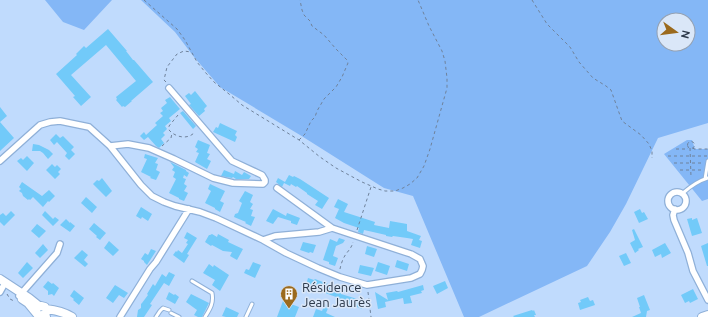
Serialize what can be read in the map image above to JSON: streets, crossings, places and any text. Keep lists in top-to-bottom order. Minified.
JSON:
{"places":{"building":["Résidence Jean Jaurès"]},"north":"right"}
